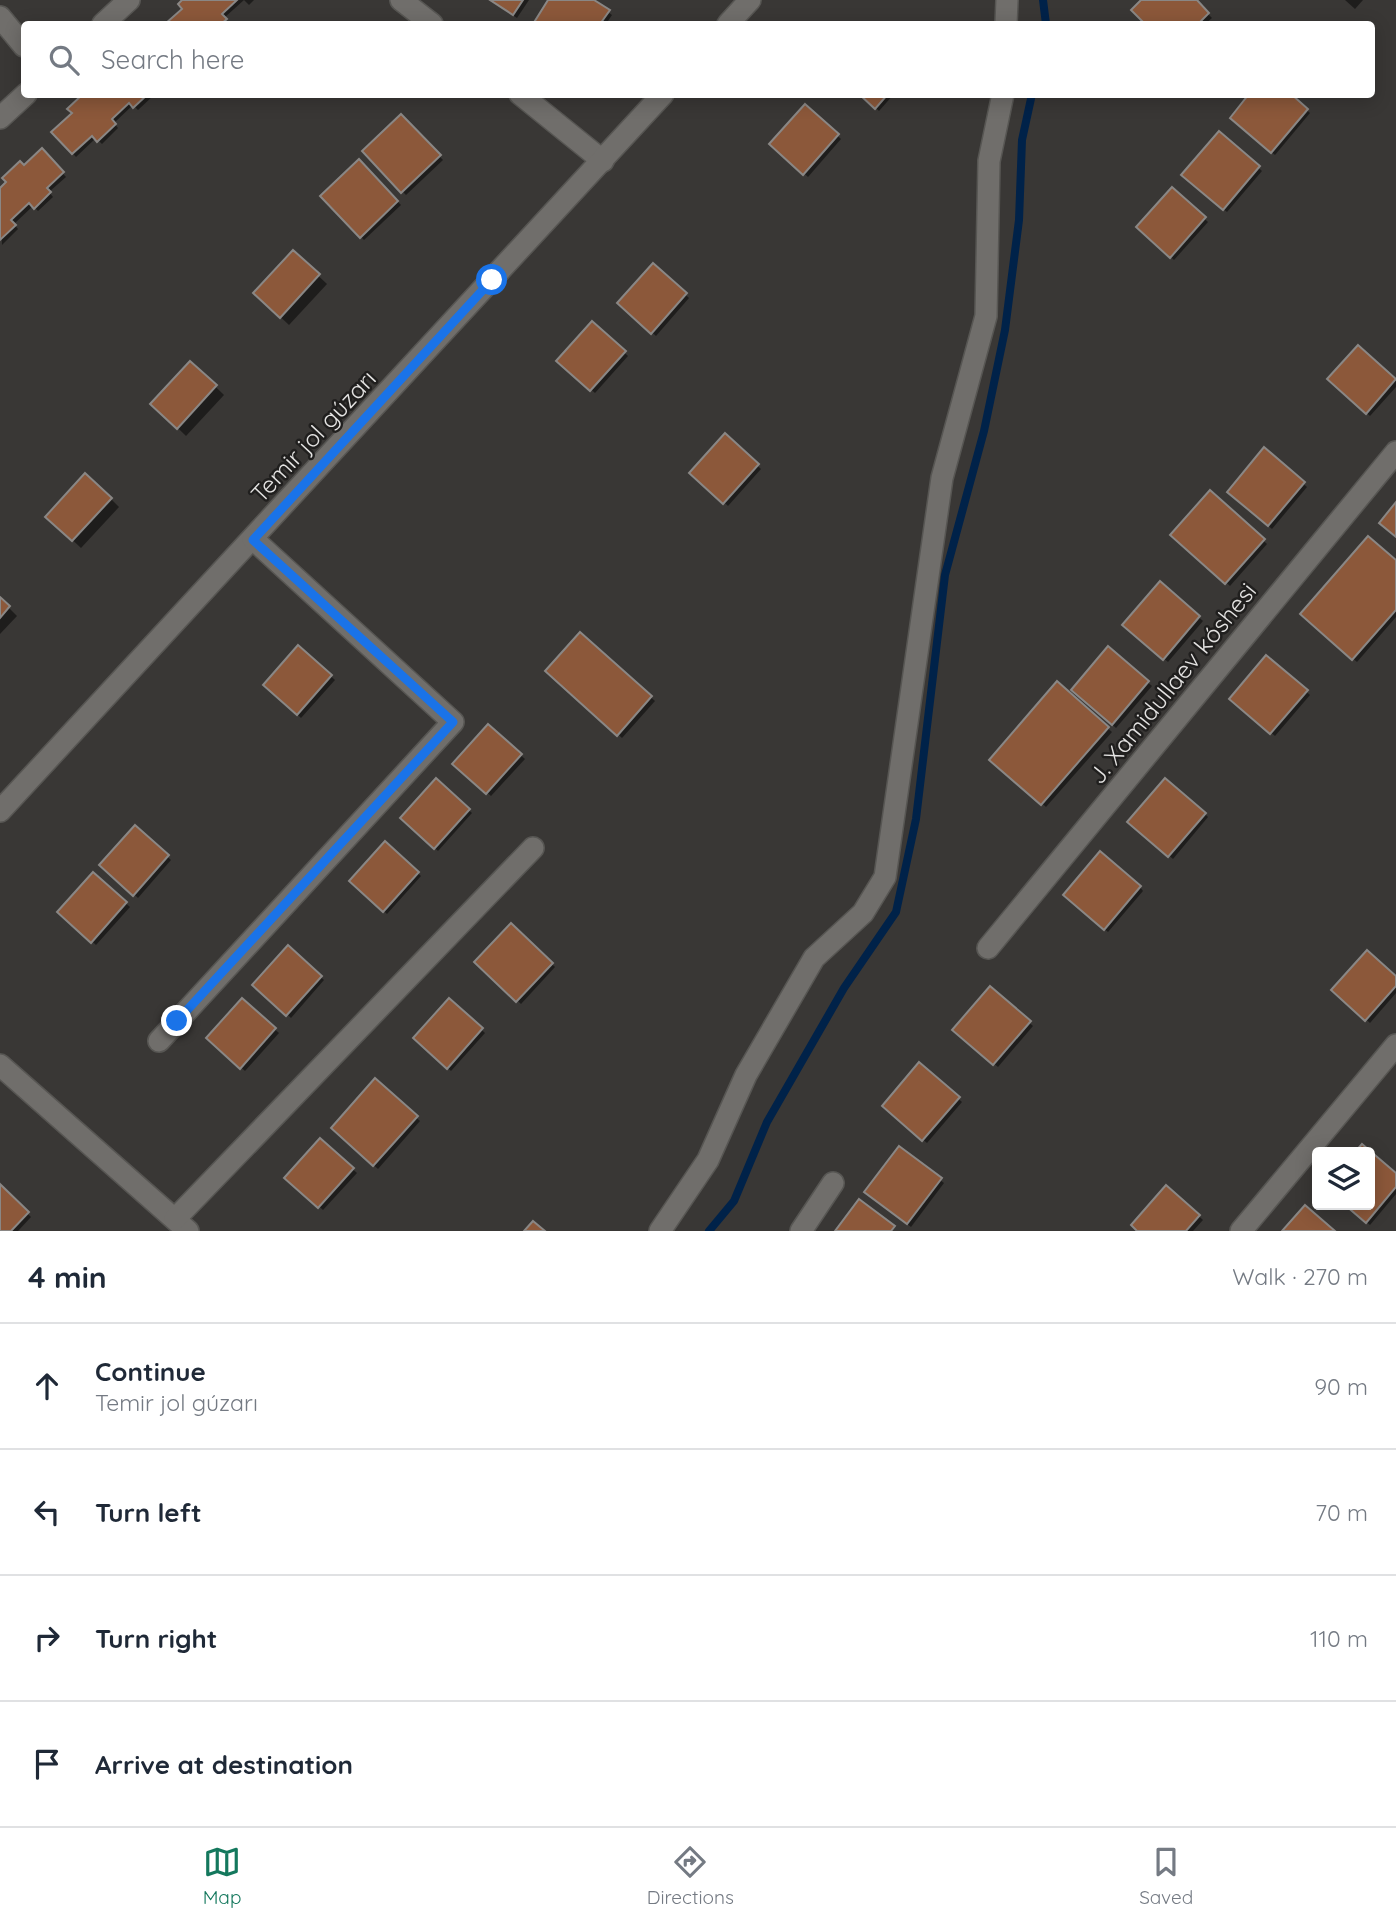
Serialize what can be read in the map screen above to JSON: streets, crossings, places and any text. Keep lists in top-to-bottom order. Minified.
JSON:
{"streets":{"street":["Temir jol gúzarı","J. Xamidullaev kóshesi"]},"page":{"search":"Search here","heading":["4 min","Walk · 270 m"],"list":[["Continue","Temir jol gúzarı","90 m"],["Turn left","70 m"],["Turn right","110 m"],"Arrive at destination"],"nav":["Map","Directions","Saved"]}}
